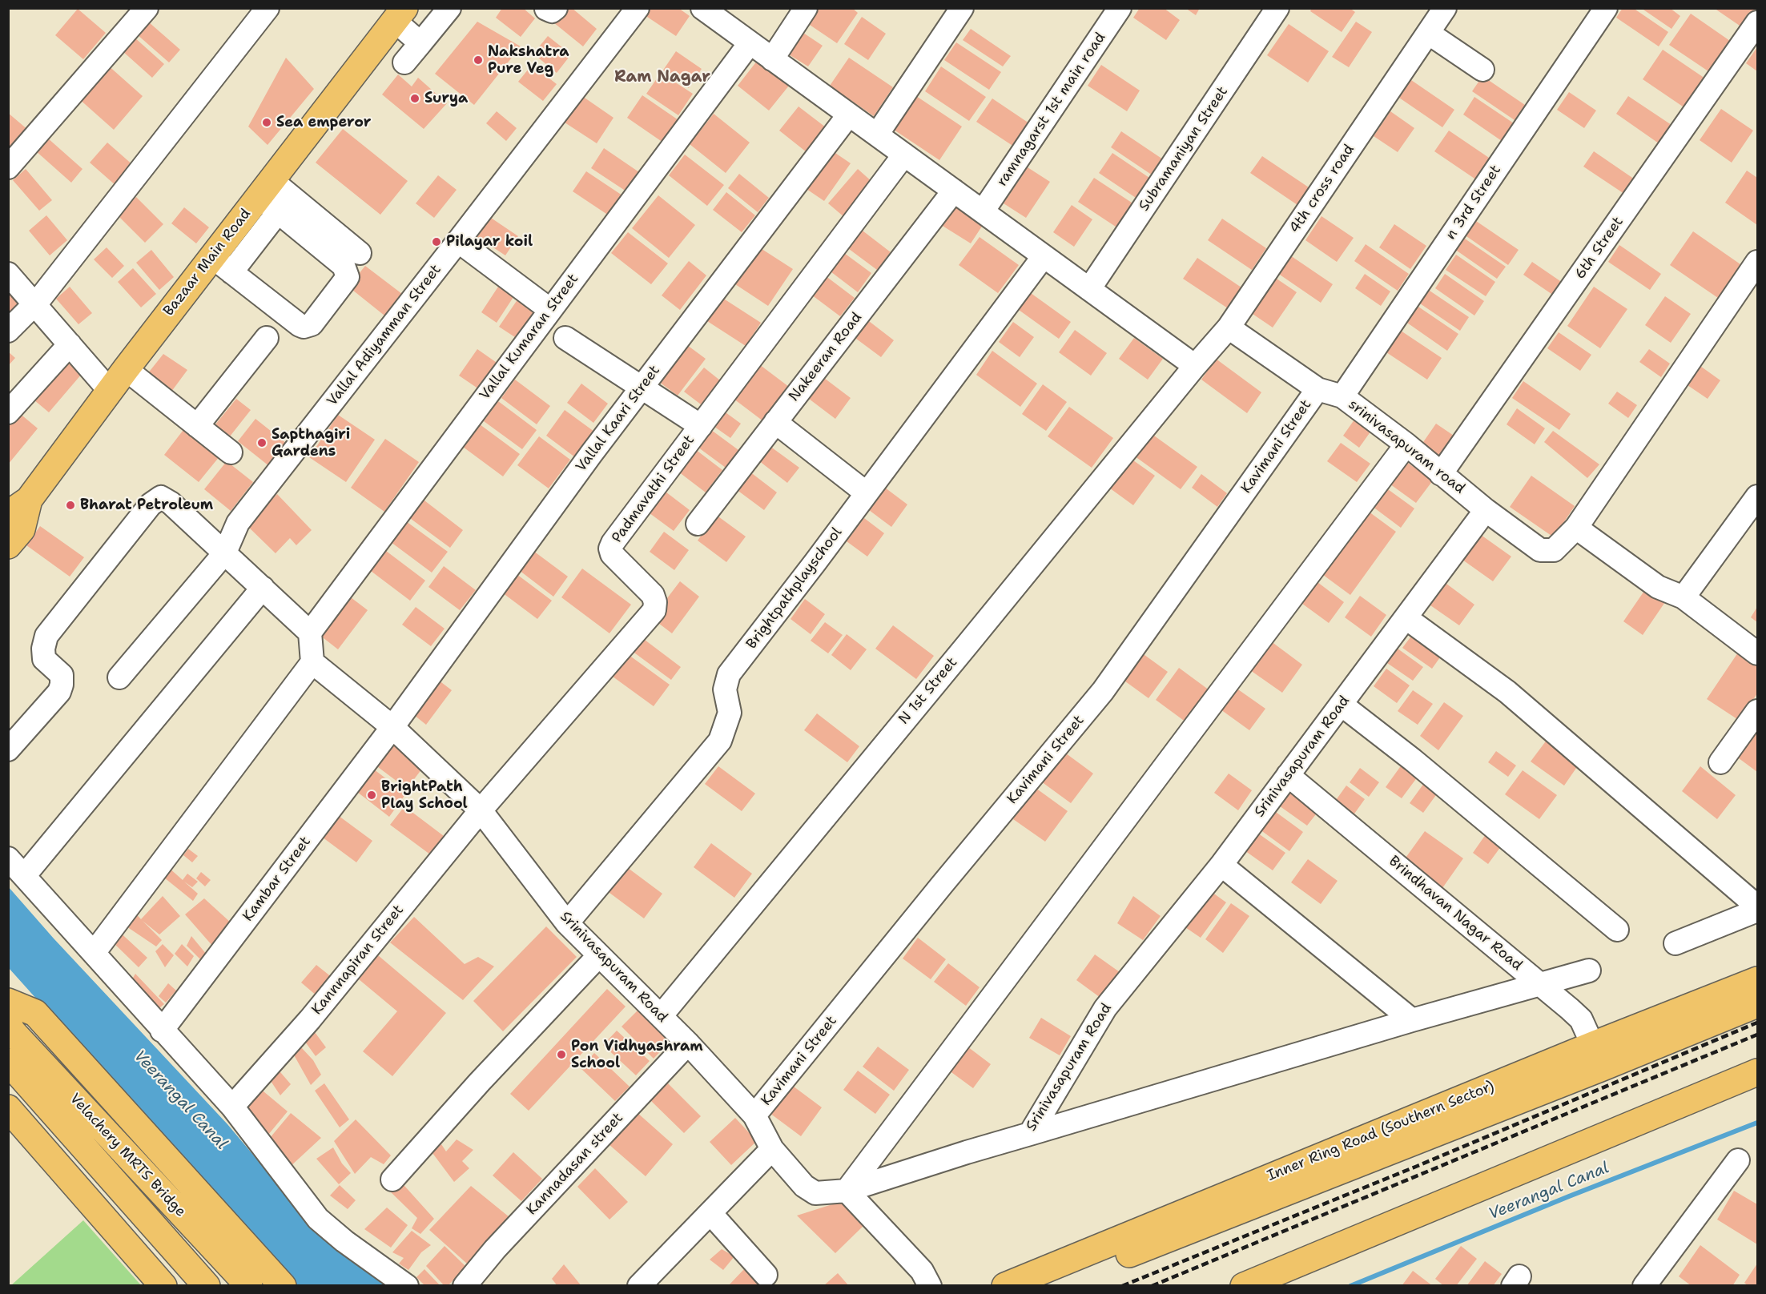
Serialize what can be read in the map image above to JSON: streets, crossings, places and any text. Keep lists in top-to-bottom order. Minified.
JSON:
{"streets":{"main road":["Bazaar Main Road","Inner Ring Road (Southern Sector)","Velachery MRTS Bridge"],"street":["ramnagarst 1st main road","Subramaniyan Street","4th cross road","n 3rd Street","6th Street","Vallal Adiyamman Street","Vallal Kumaran Street","Nakeeran Road","Vallal Kaari Street","Kavimani Street","srinivasapuram road","Padmavathi Street","Brightpathplayschool","N 1st Street","Srinivasapuram Road","Kambar Street","Brindhavan Nagar Road","Kannnapiran Street","Kannadasan street"]},"crossings":[["4th cross road","srinivasapuram road"],["4th cross road","N 1st Street"],["n 3rd Street","srinivasapuram road"],["6th Street","srinivasapuram road"],["Vallal Kaari Street","Srinivasapuram Road"],["Vallal Kaari Street","Kambar Street"],["Kavimani Street","srinivasapuram road"],["Kavimani Street","Srinivasapuram Road"],["srinivasapuram road","Srinivasapuram Road"],["Padmavathi Street","Srinivasapuram Road"],["Padmavathi Street","Kannnapiran Street"],["Brightpathplayschool","Srinivasapuram Road"],["N 1st Street","Srinivasapuram Road"],["Srinivasapuram Road","Kambar Street"],["Srinivasapuram Road","Brindhavan Nagar Road"],["Srinivasapuram Road","Kannnapiran Street"],["Srinivasapuram Road","Kannadasan street"],["Brindhavan Nagar Road","Inner Ring Road (Southern Sector)"]],"districts":["Ram Nagar"],"water":["Veerangal Canal"],"places":["Nakshatra Pure Veg","Surya","Sea emperor","Pilayar koil","Sapthagiri Gardens","Bharat Petroleum","BrightPath Play School","Pon Vidhyashram School"]}
